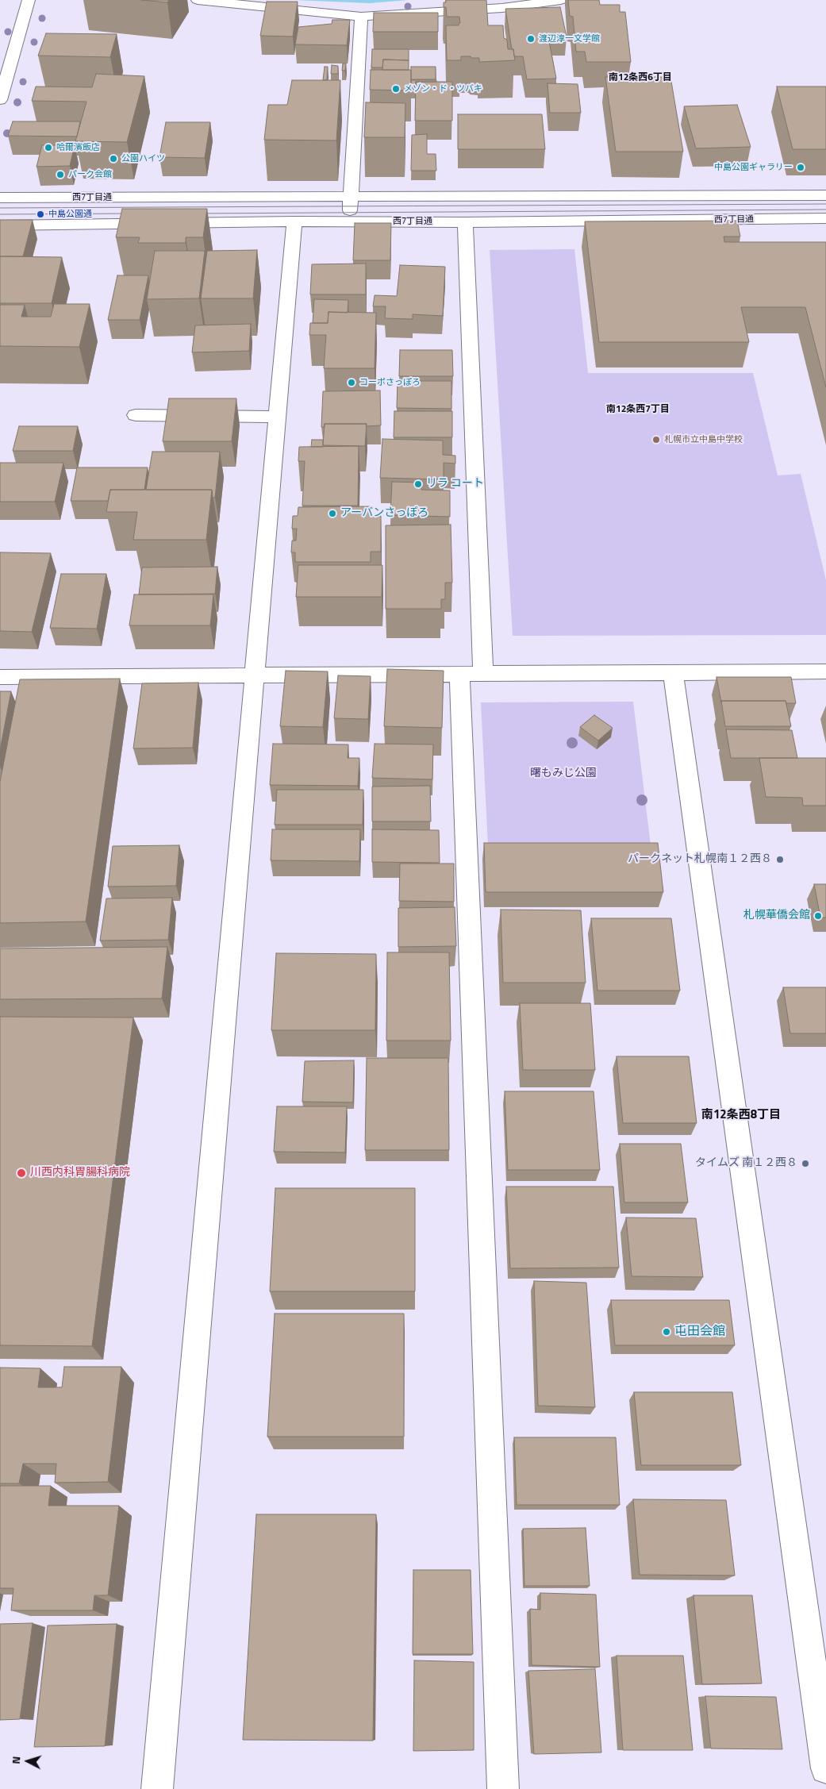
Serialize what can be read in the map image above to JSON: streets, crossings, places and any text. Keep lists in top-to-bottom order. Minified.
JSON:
{"streets":{"street":["西7丁目通"]},"districts":["南12条西6丁目","南12条西7丁目","南12条西8丁目"],"parks":["曙もみじ公園"],"places":["渡辺淳一文学館","メゾン・ド・ツバキ","哈爾濱飯店","公園ハイツ","中島公園ギャラリー","パーク会館","中島公園通","コーポさっぽろ","札幌市立中島中学校","リラ コート","アーバンさっぽろ","パークネット札幌南１２西８","札幌華僑会館","タイムズ 南１２西８","川西内科胃腸科病院","屯田会館"],"north":"left"}
